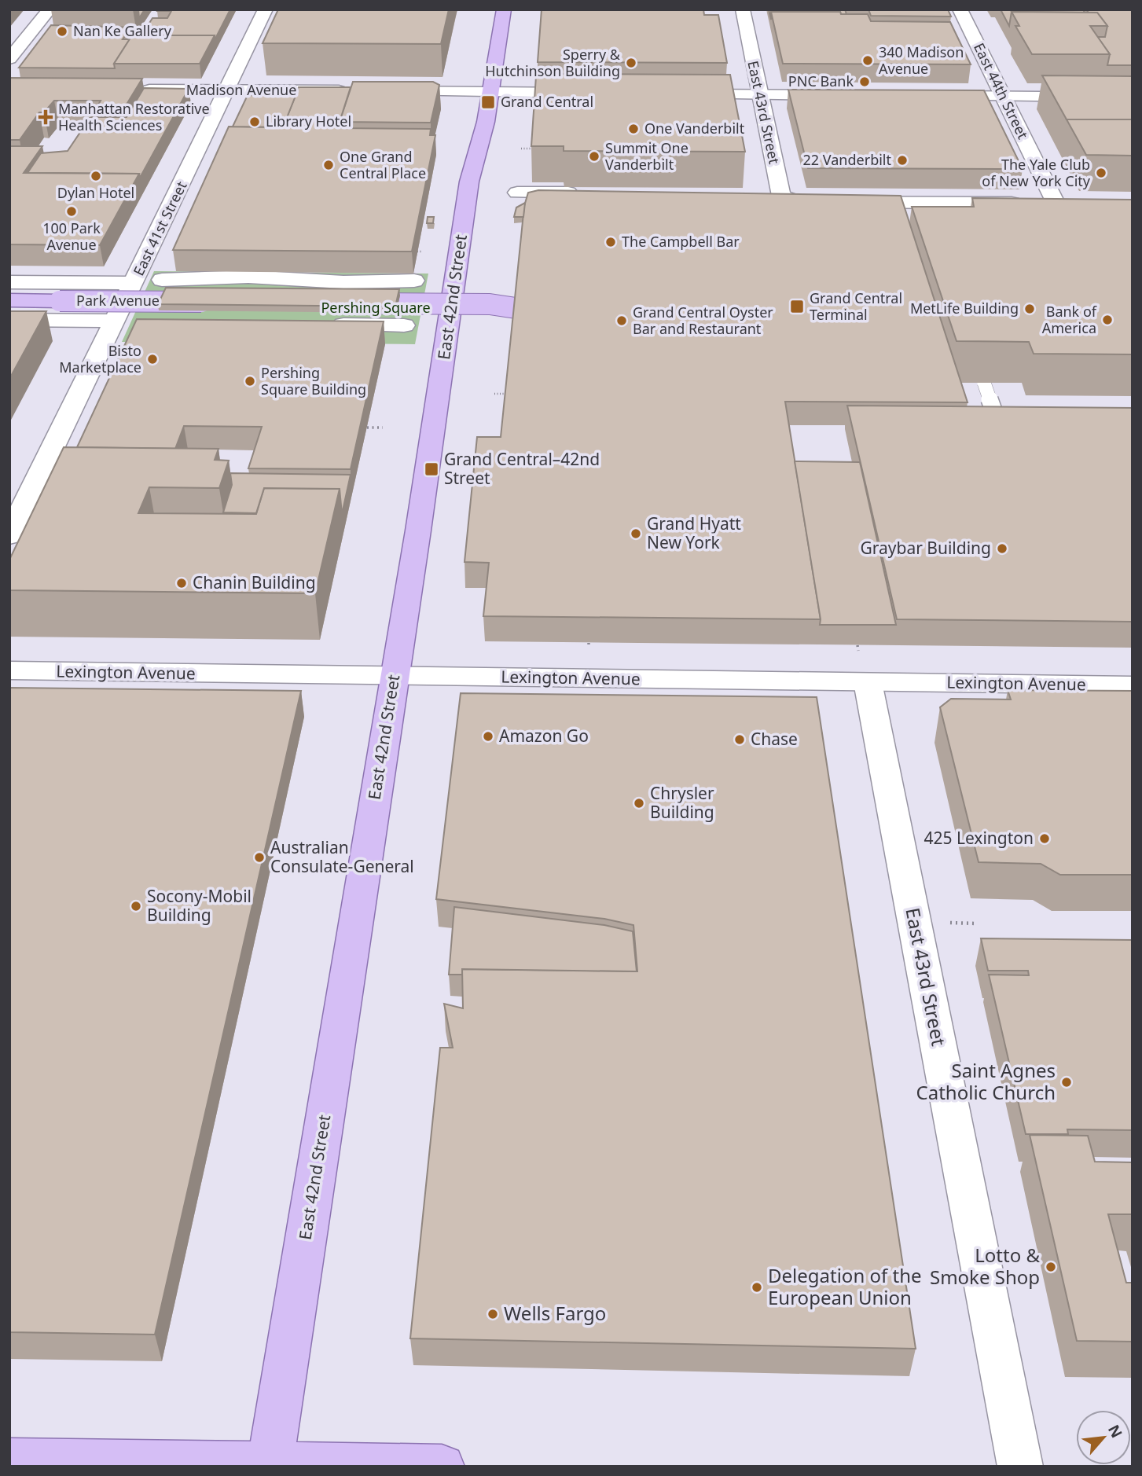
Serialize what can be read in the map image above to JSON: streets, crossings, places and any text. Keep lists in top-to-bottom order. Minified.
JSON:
{"streets":{"main road":["East 42nd Street","Park Avenue"],"street":["Madison Avenue","East 44th Street","East 43rd Street","East 41st Street","Lexington Avenue"]},"crossings":[["Madison Avenue","East 41st Street"],["East 44th Street","East 43rd Street"],["East 43rd Street","Lexington Avenue"],["East 41st Street","Park Avenue"],["East 42nd Street","Lexington Avenue"]],"parks":["Pershing Square"],"places":{"other":["Nan Ke Gallery","340 Madison Avenue","Sperry & Hutchinson Building","PNC Bank","Library Hotel","One Vanderbilt","Summit One Vanderbilt","22 Vanderbilt","One Grand Central Place","The Yale Club of New York City","Dylan Hotel","100 Park Avenue","The Campbell Bar","MetLife Building","Bank of America","Grand Central Oyster Bar and Restaurant","Bisto Marketplace","Pershing Square Building","Grand Hyatt New York","Graybar Building","Chanin Building","Amazon Go","Chase","Chrysler Building","425 Lexington","Australian Consulate-General","Socony-Mobil Building","Saint Agnes Catholic Church","Lotto & Smoke Shop","Delegation of the European Union","Wells Fargo"],"transit":["Grand Central","Grand Central Terminal","Grand Central–42nd Street"],"health":["Manhattan Restorative Health Sciences"]},"north":"top right"}
